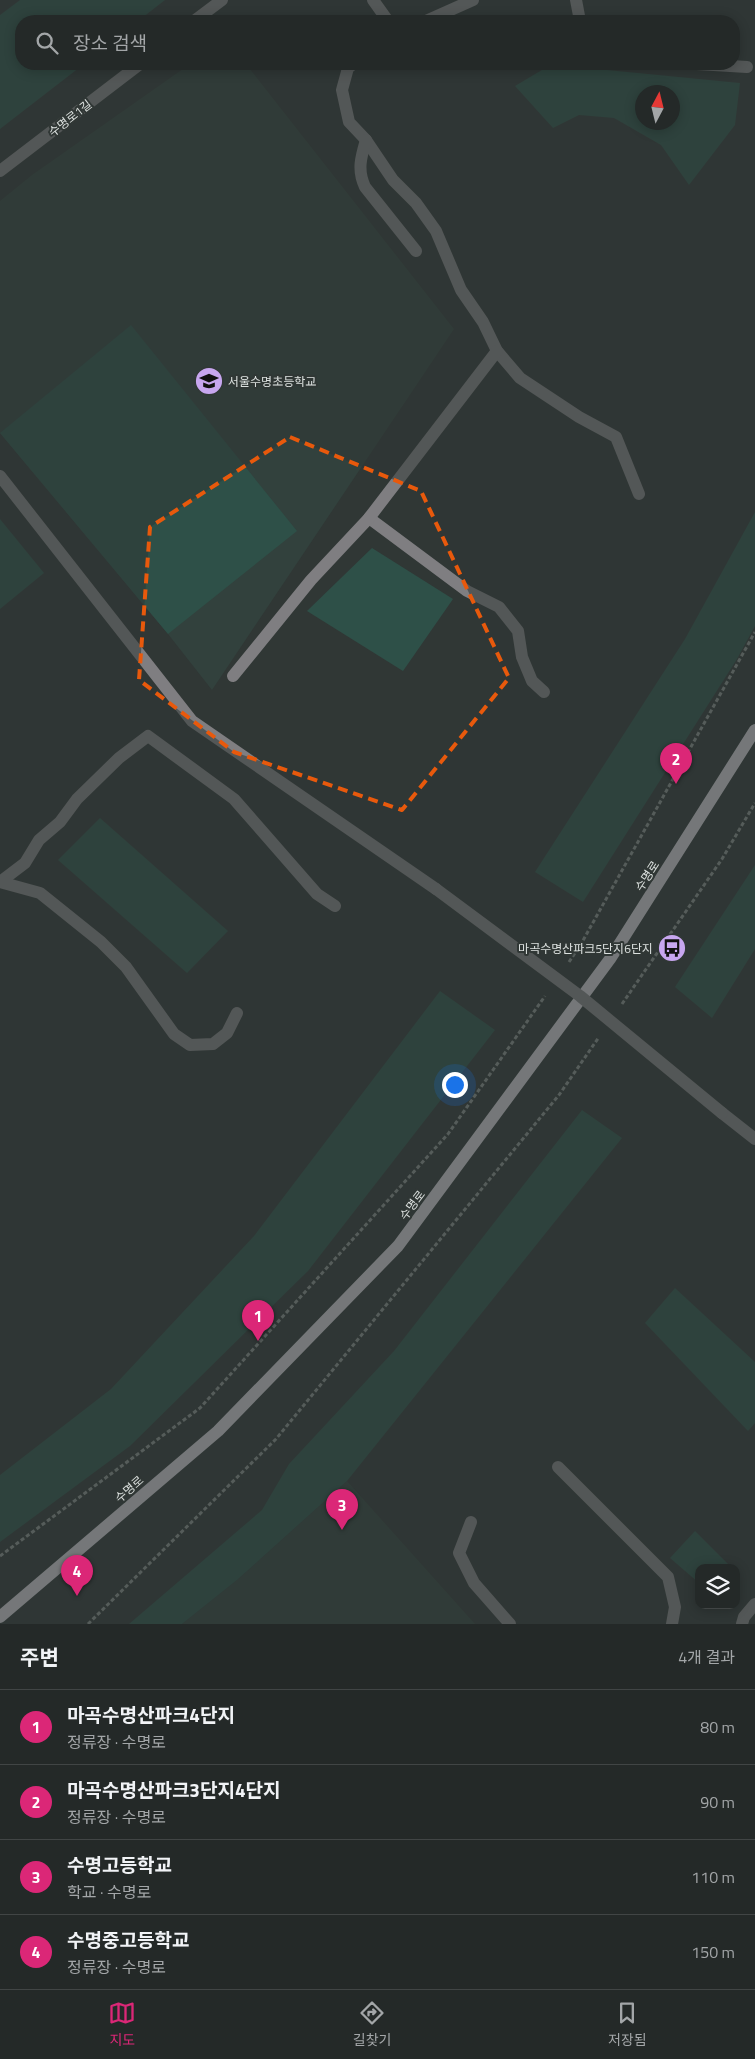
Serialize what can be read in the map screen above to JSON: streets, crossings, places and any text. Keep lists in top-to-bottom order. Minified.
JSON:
{"streets":{"main road":["수명로"],"street":["수명로1길"]},"places":{"school or university":["서울수명초등학교"],"bus stop":["마곡수명산파크5단지6단지"]},"north":"top","page":{"search":"장소 검색","pins":["2","1","3","4"],"heading":["주변","4개 결과"],"list":[{"mark":"1","name":"마곡수명산파크4단지","note":"정류장 · 수명로","value":"80 m"},{"mark":"2","name":"마곡수명산파크3단지4단지","note":"정류장 · 수명로","value":"90 m"},{"mark":"3","name":"수명고등학교","note":"학교 · 수명로","value":"110 m"},{"mark":"4","name":"수명중고등학교","note":"정류장 · 수명로","value":"150 m"}],"nav":["지도","길찾기","저장됨"]}}
